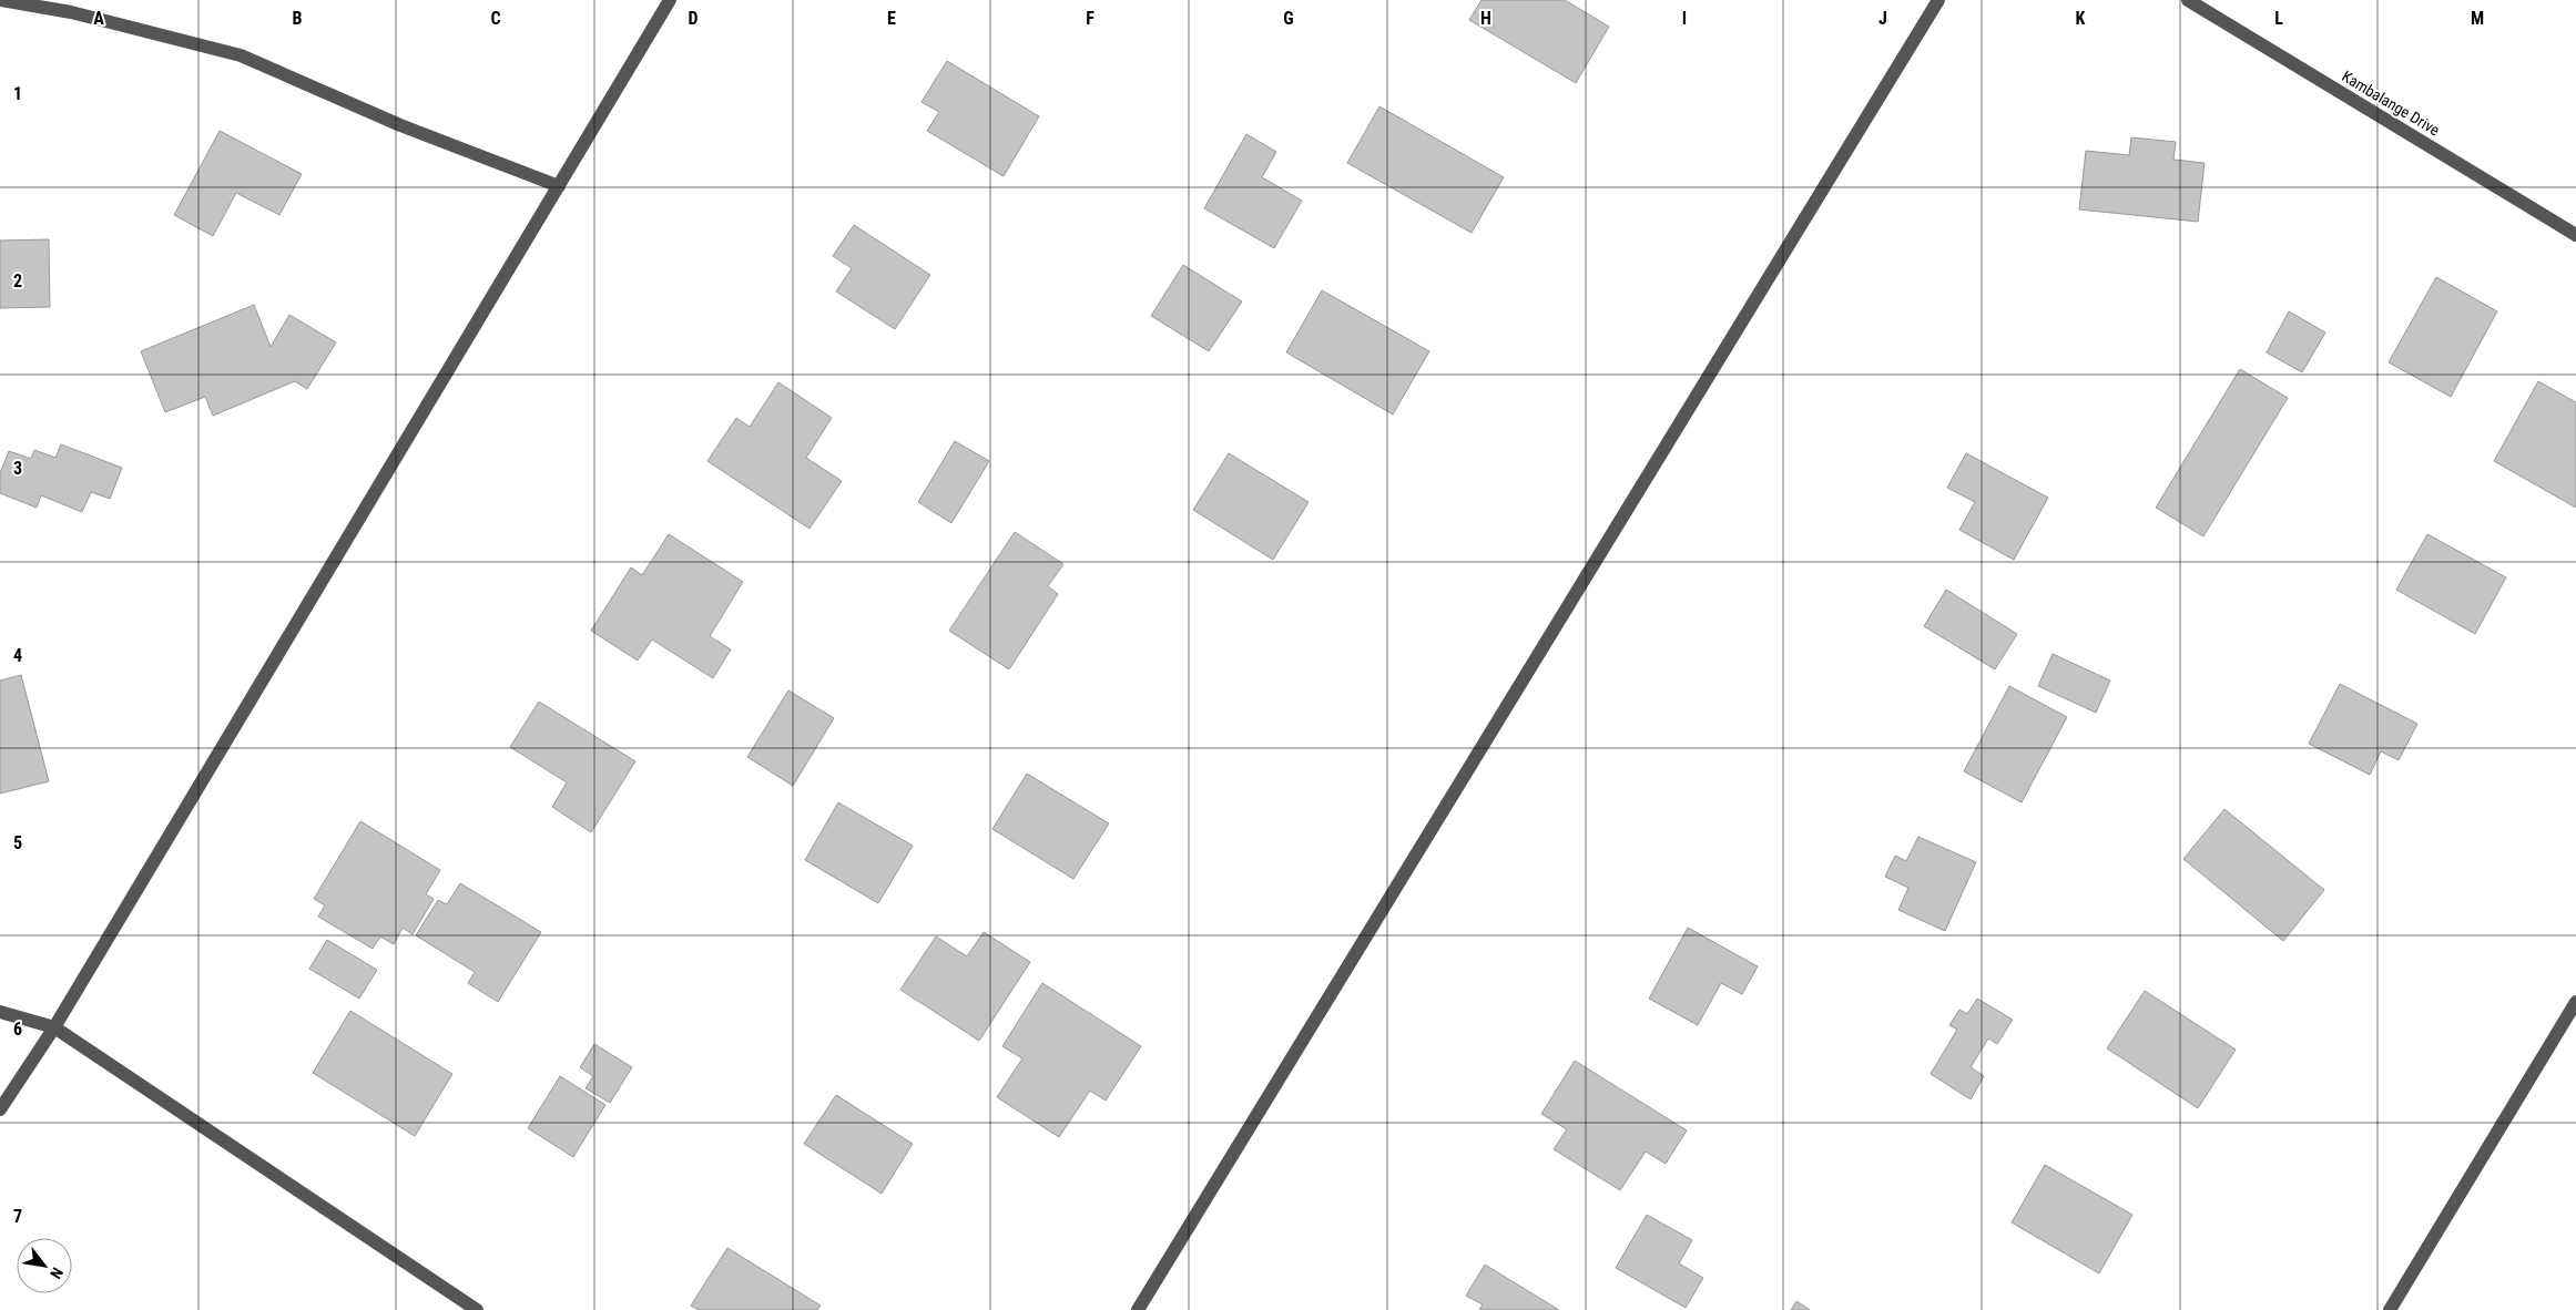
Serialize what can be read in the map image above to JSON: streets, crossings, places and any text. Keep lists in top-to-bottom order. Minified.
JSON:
{"streets":{"street":["Kambalange Drive"]},"north":"bottom right","grid":{"columns":["A","B","C","D","E","F","G","H","I","J","K","L","M"],"rows":["1","2","3","4","5","6","7"]}}
